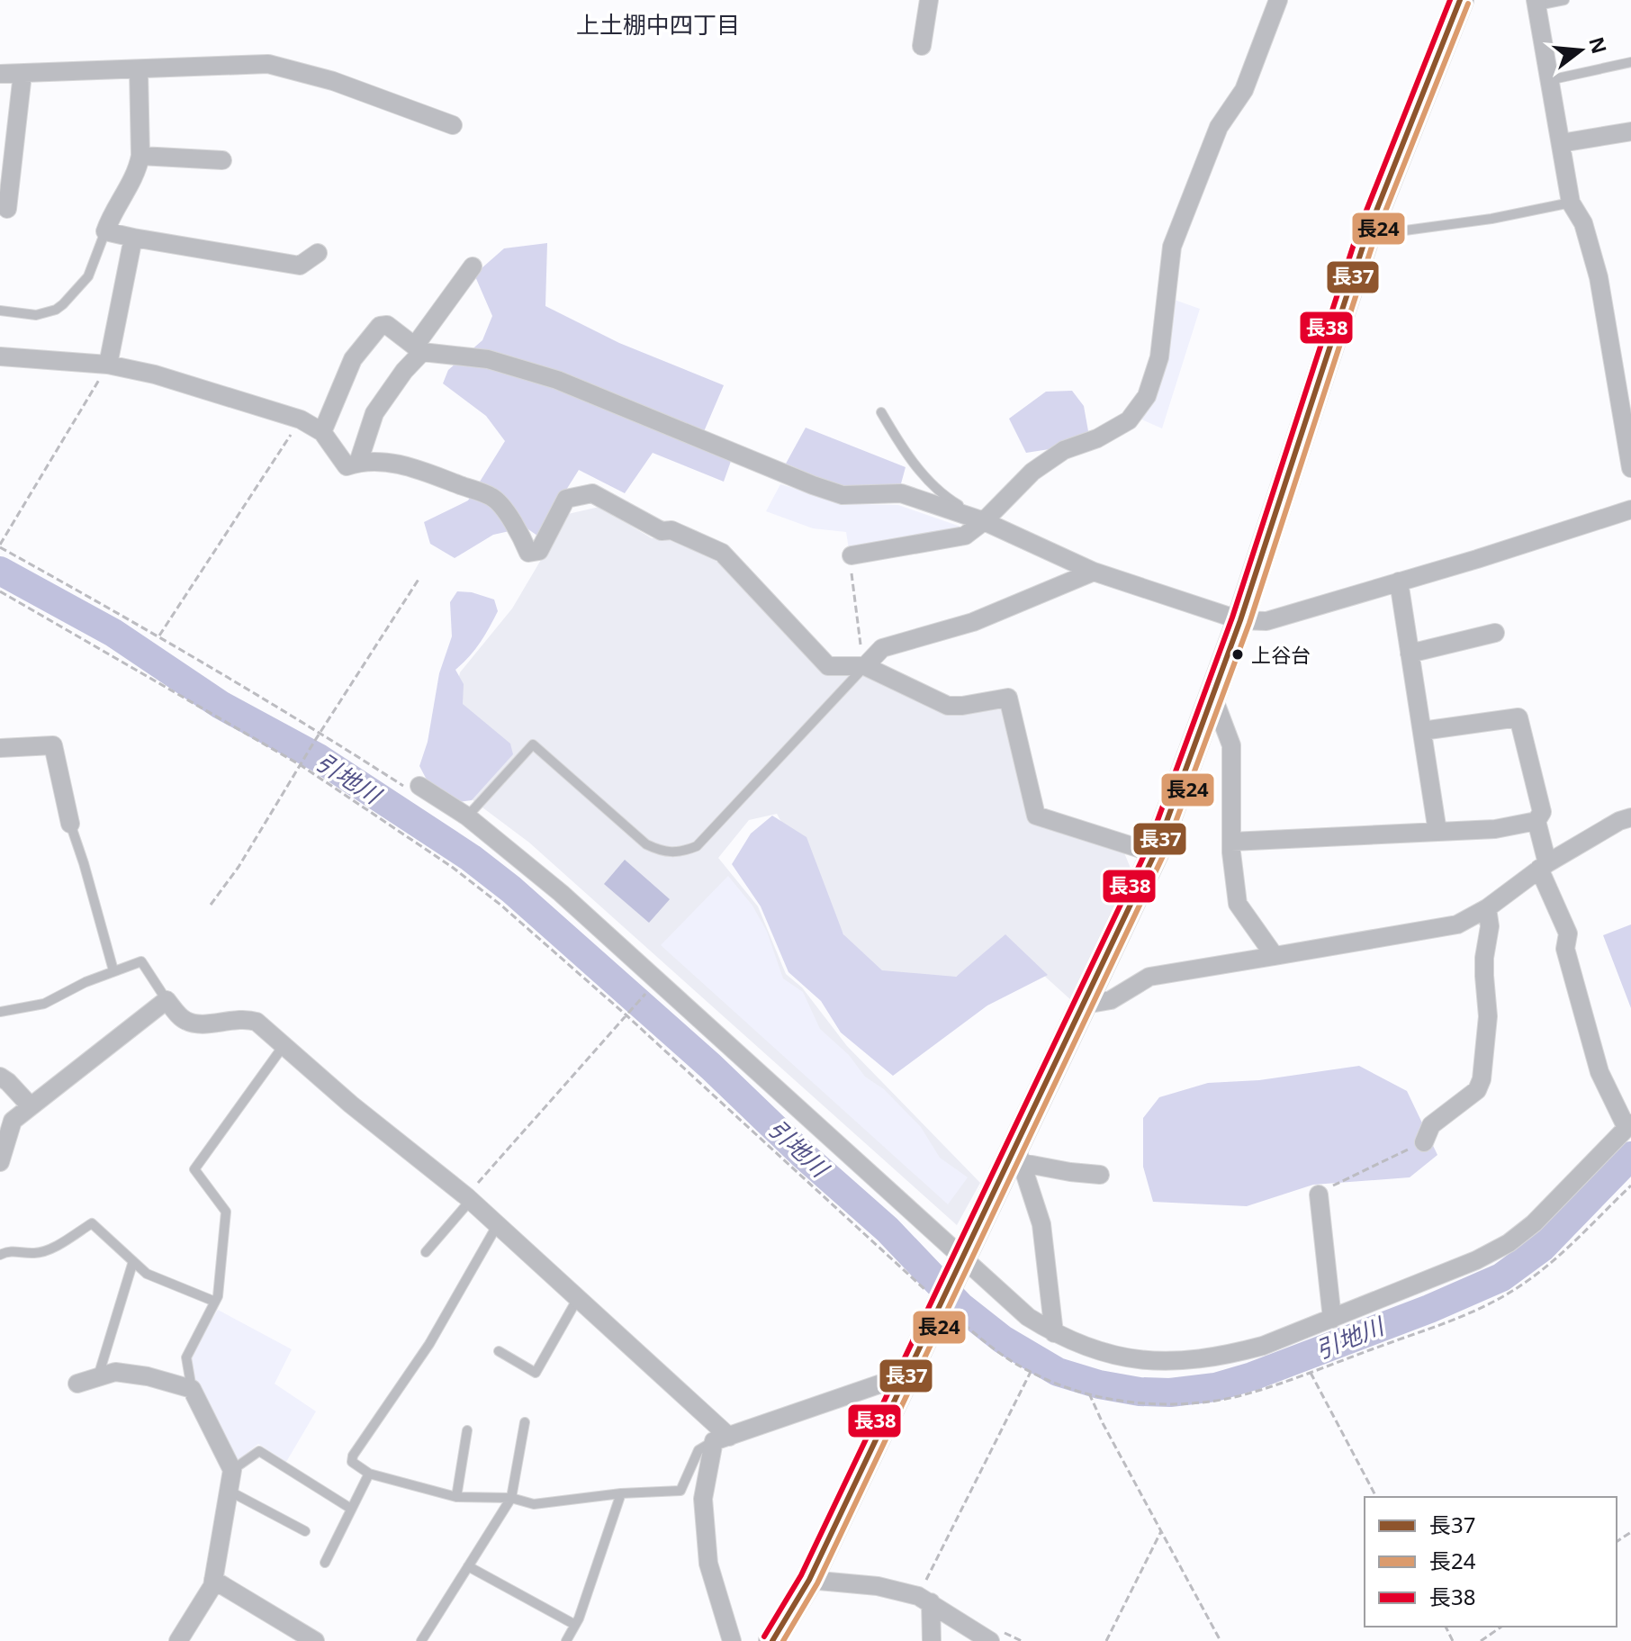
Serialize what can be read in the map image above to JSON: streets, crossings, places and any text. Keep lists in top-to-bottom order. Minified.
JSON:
{"districts":["上土棚中四丁目"],"water":["引地川"],"places":["上谷台"],"lines":["transit line 長37","transit line 長38","transit line 長24"],"legend":["長37","長24","長38"],"north":"right"}
